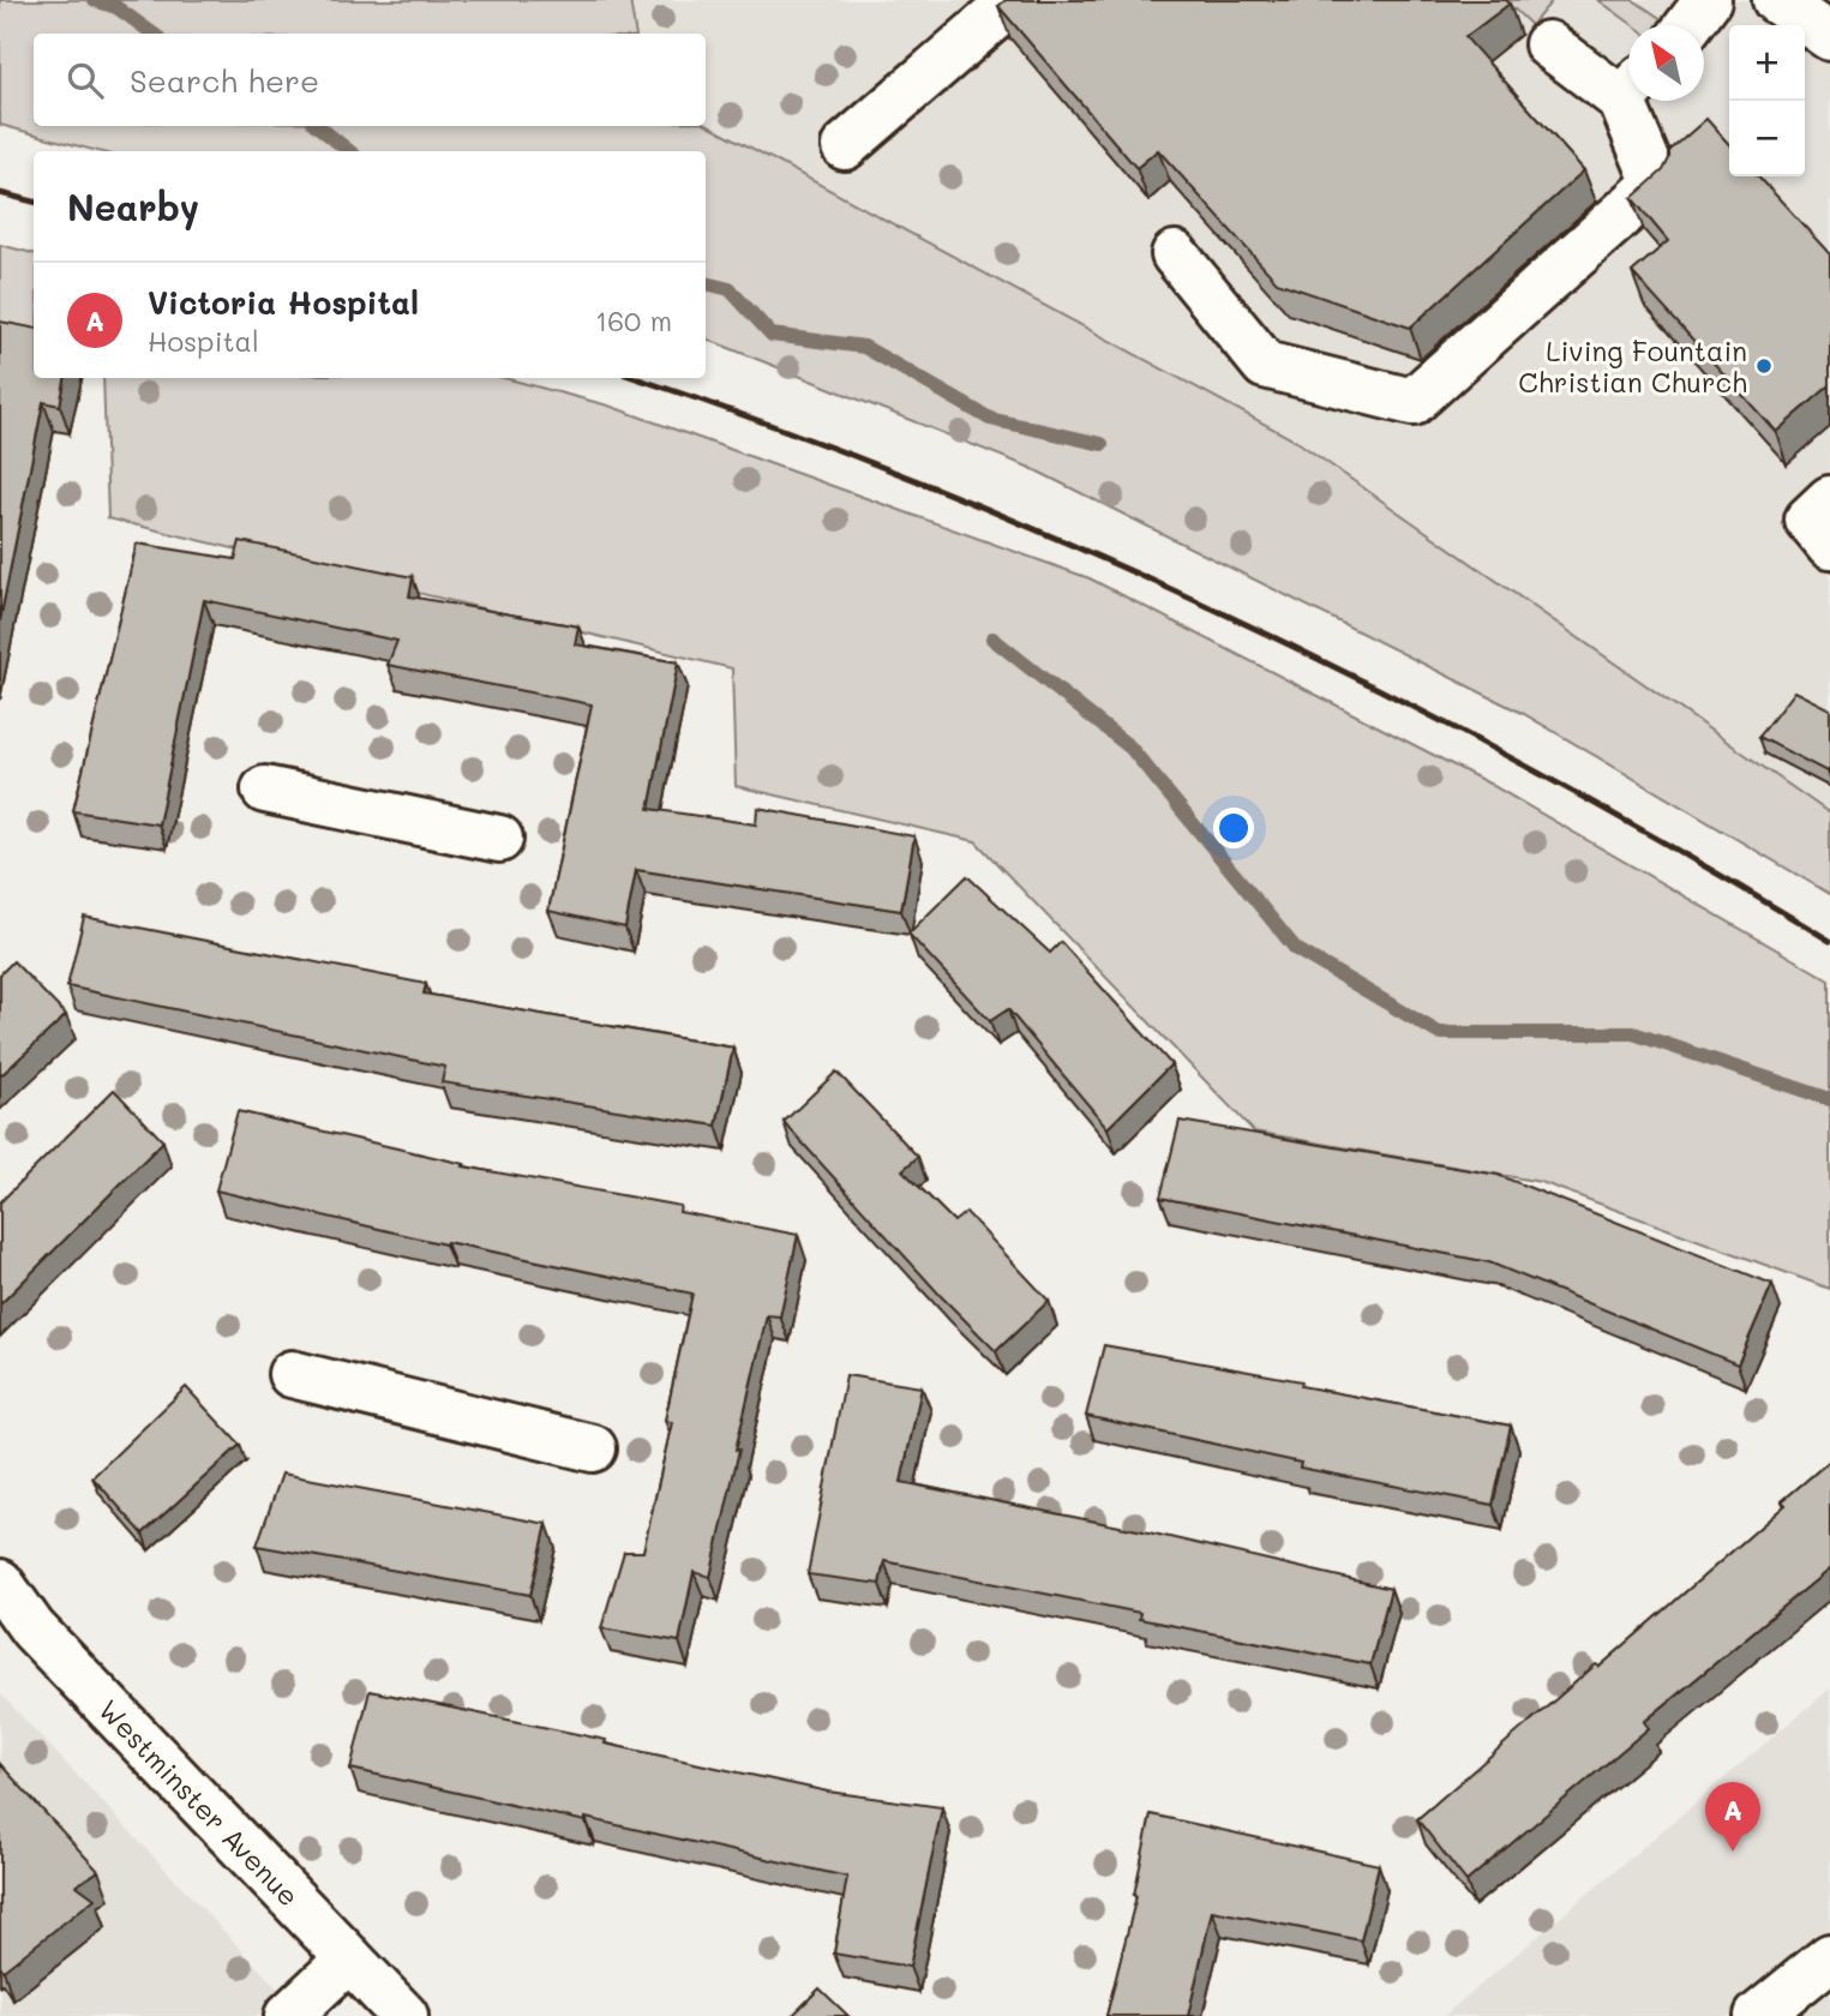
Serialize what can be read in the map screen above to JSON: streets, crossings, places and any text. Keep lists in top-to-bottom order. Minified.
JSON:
{"streets":{"street":["Westminster Avenue"]},"places":["Living Fountain Christian Church"],"north":"top left","page":{"map_buttons":["+","−"],"search":"Search here","heading":"Nearby","list":[{"mark":"A","name":"Victoria Hospital","note":"Hospital","value":"160 m"}],"pins":"A"}}
